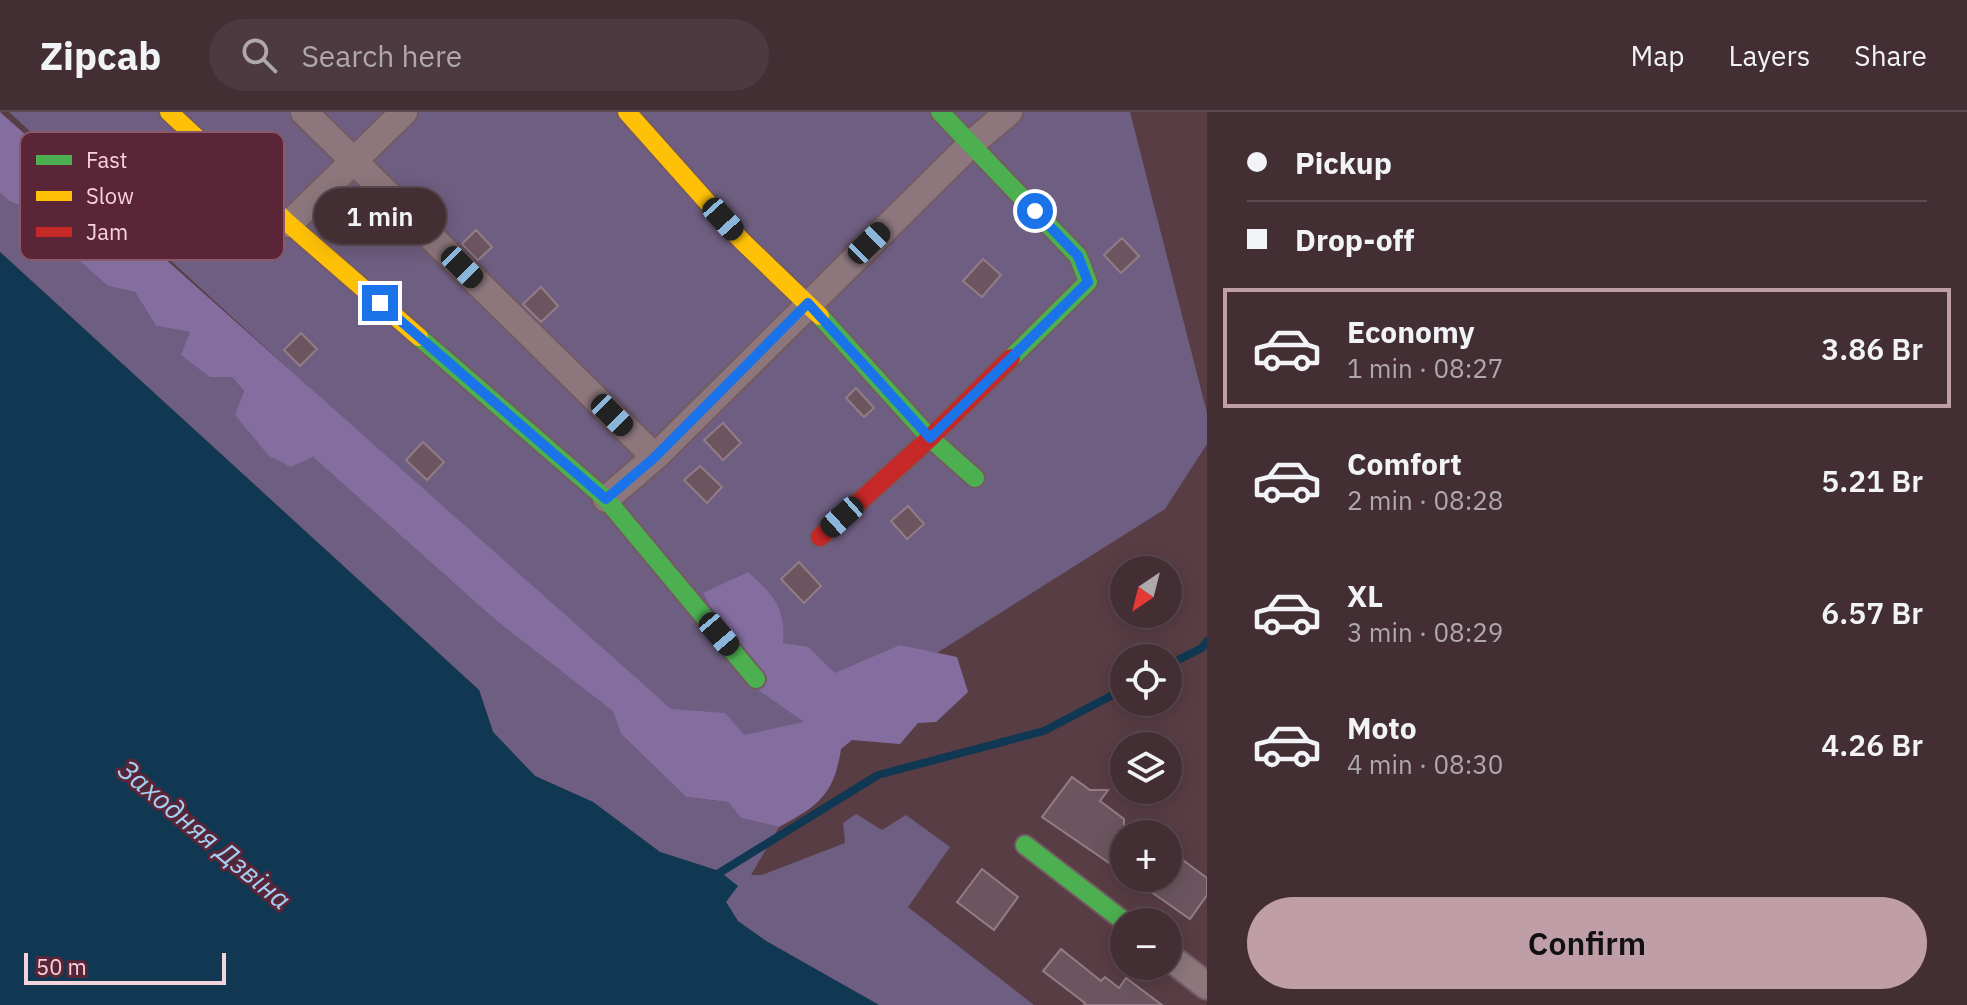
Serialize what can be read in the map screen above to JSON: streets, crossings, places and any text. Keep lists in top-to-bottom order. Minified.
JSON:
{"water":["Заходняя Дзвіна"],"legend":["Fast","Slow","Jam"],"scale_bar":"50 m","north":"bottom left","page":{"header":"Zipcab","search":"Search here","nav":["Map","Layers","Share"],"banner":["Pickup","Drop-off"],"bubble":"1 min","list":[{"name":"Economy","note":"1 min · 08:27","value":"3.86 Br"},{"name":"Comfort","note":"2 min · 08:28","value":"5.21 Br"},{"name":"XL","note":"3 min · 08:29","value":"6.57 Br"},{"name":"Moto","note":"4 min · 08:30","value":"4.26 Br"}],"map_buttons":["+","−"],"buttons":"Confirm","scale":"50 m"}}
